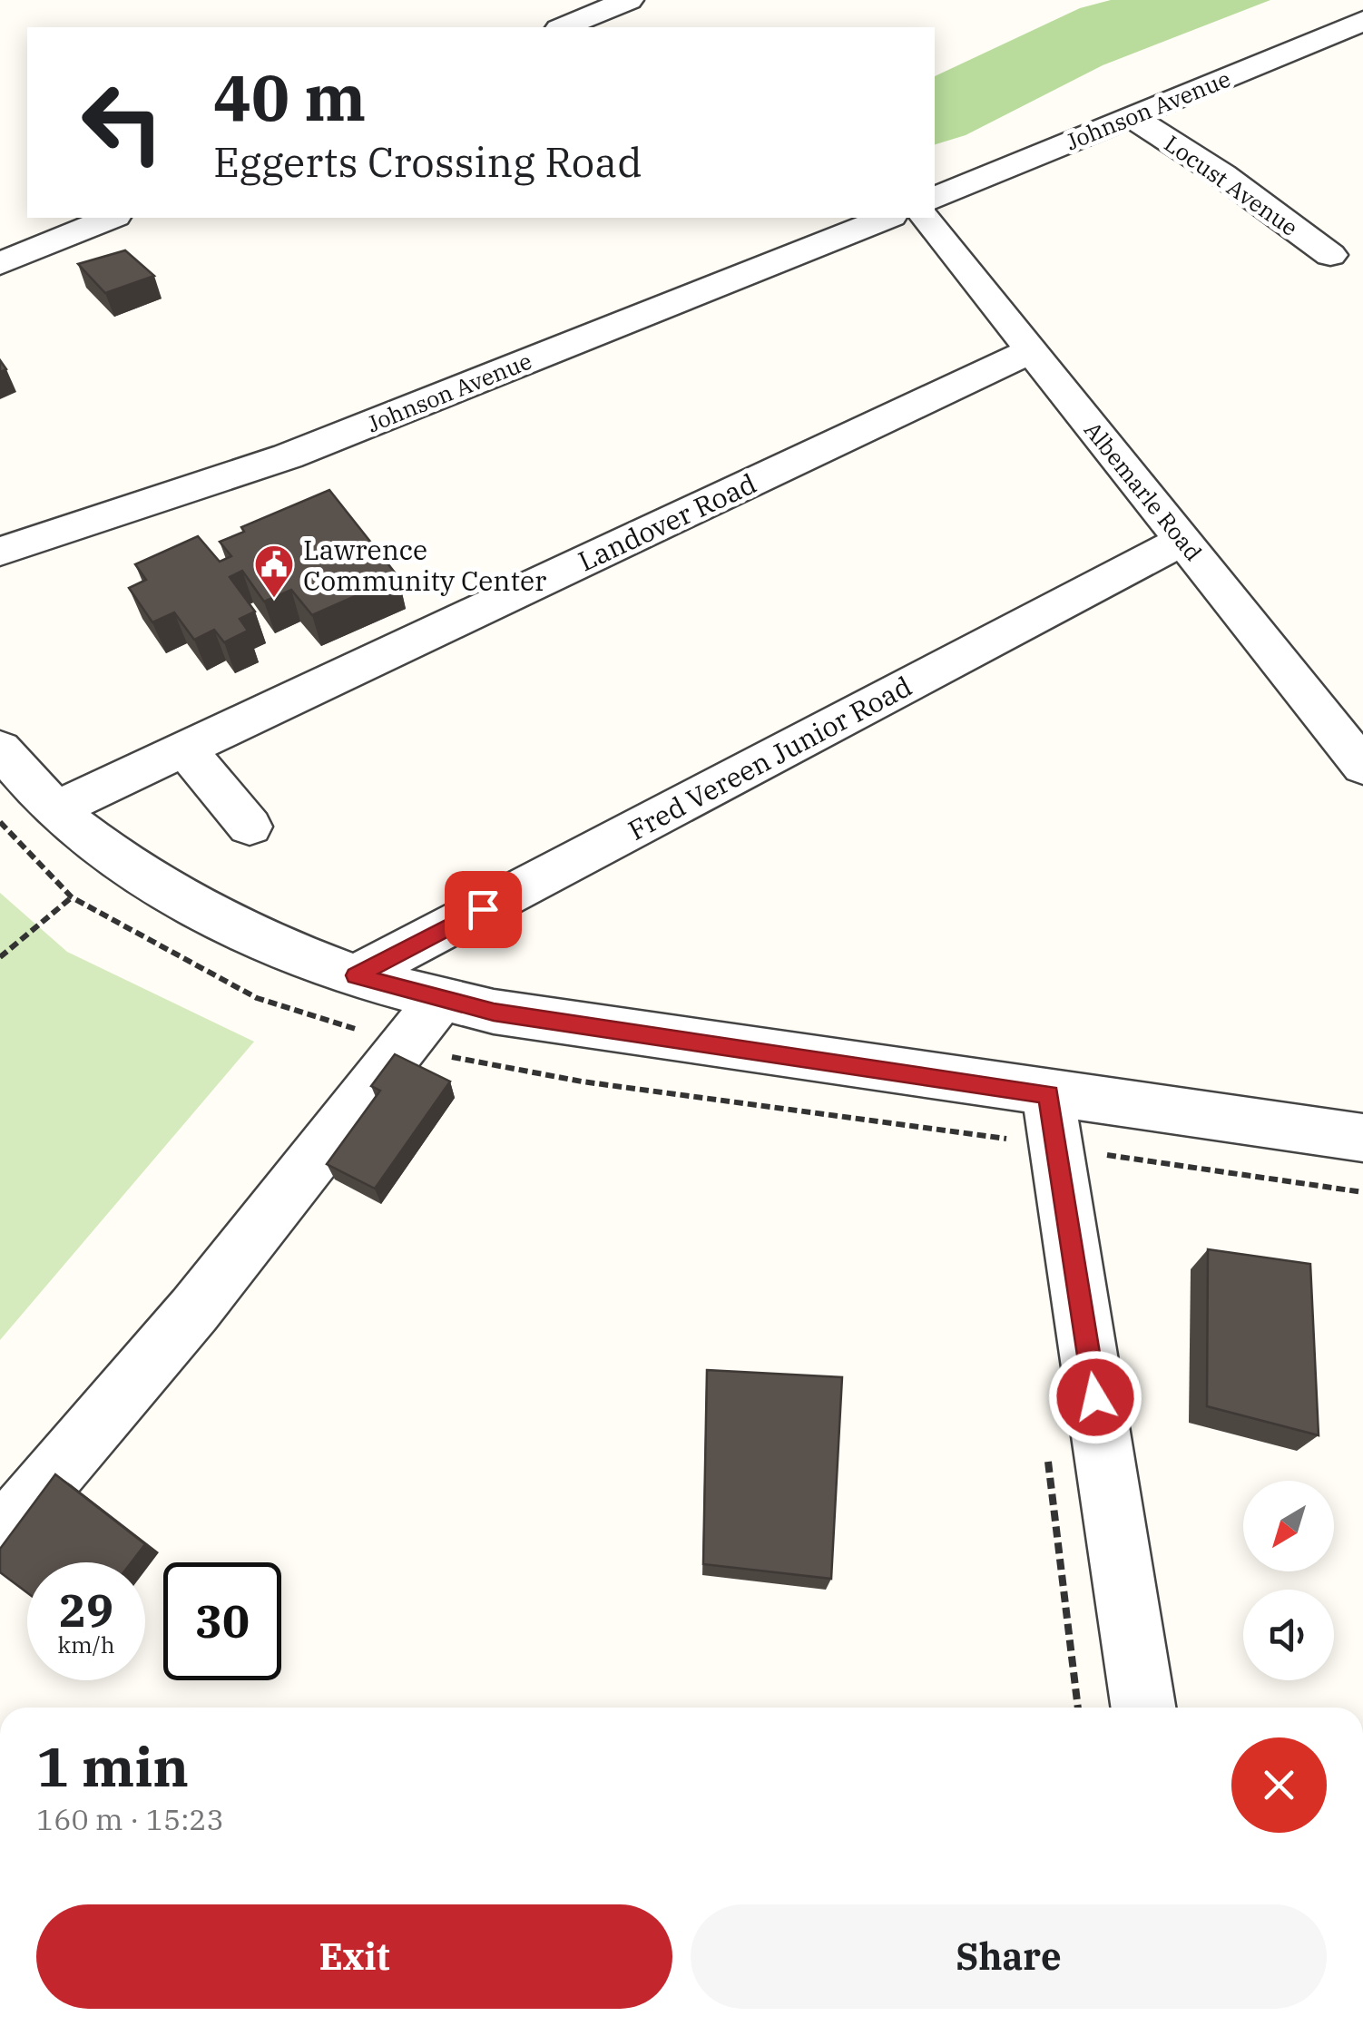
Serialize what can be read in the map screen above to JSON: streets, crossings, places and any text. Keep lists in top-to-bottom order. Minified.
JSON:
{"streets":{"street":["Johnson Avenue","Locust Avenue","Albemarle Road","Landover Road","Fred Vereen Junior Road"]},"crossings":[["Johnson Avenue","Locust Avenue"],["Albemarle Road","Landover Road"],["Albemarle Road","Fred Vereen Junior Road"]],"places":{"public building":["Lawrence Community Center"]},"north":"bottom left","page":{"turn":["40 m","Eggerts Crossing Road"],"speed":"29 km/h","limit":"30","heading":["1 min","160 m · 15:23"],"buttons":["Exit","Share"]}}
